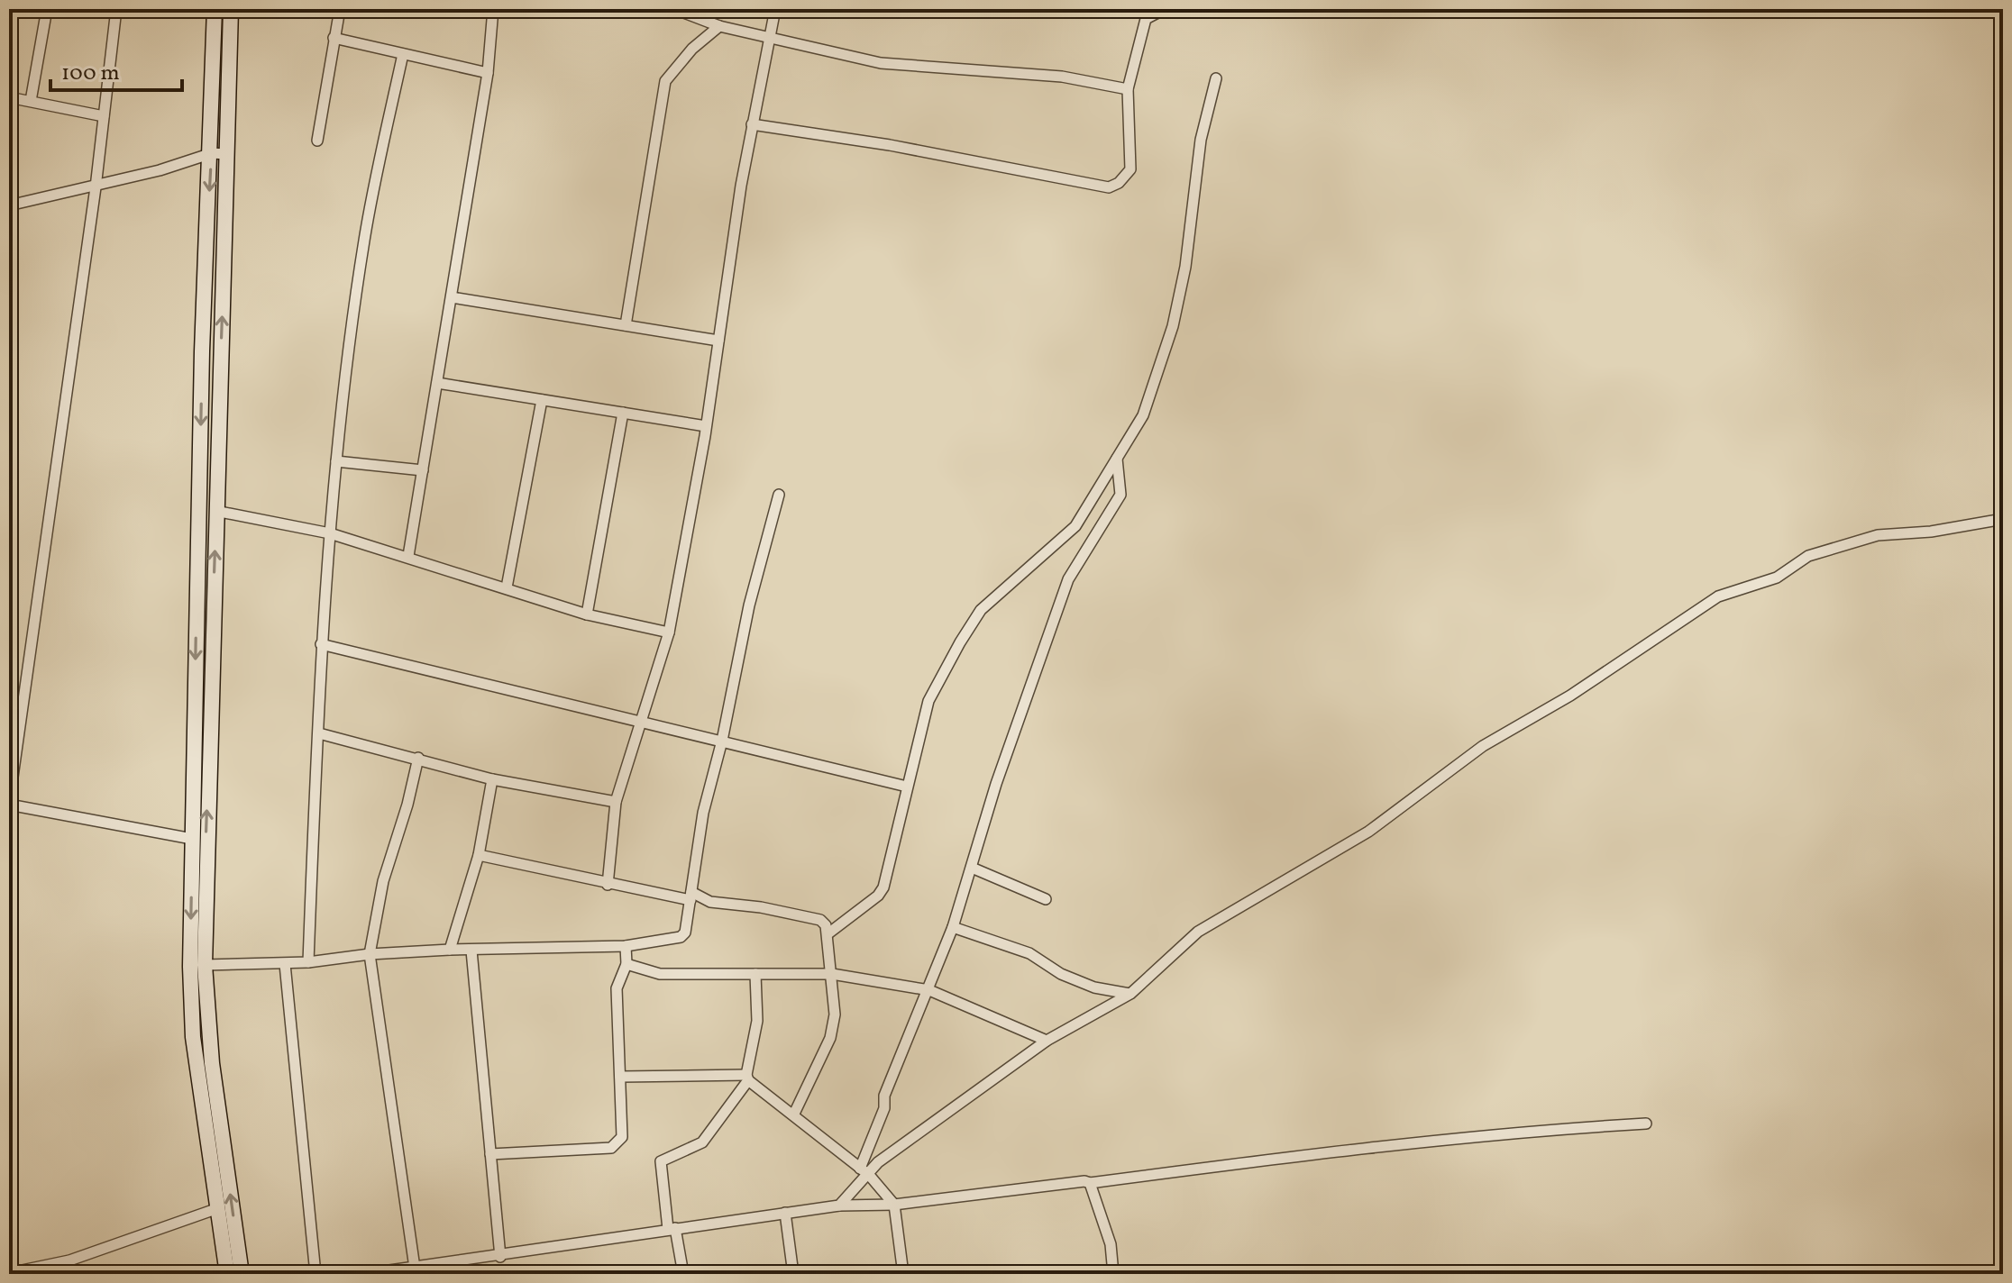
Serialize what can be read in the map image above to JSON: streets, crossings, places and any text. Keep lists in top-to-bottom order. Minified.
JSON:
{"scale_bar":"100 m"}
